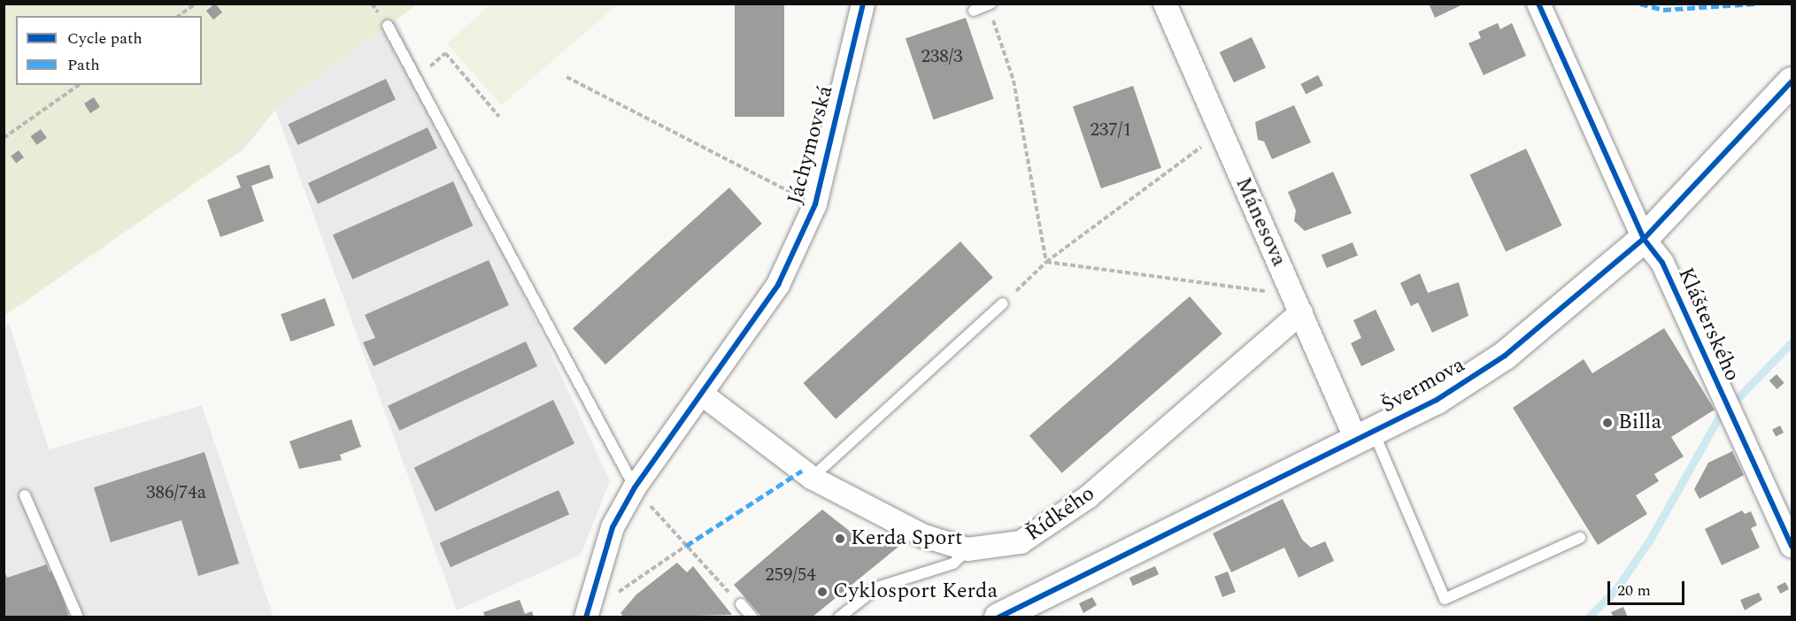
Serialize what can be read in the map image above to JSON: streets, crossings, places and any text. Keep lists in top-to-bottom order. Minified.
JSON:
{"streets":{"street":["Jáchymovská","Mánesova","Klášterského","Švermova","Řídkého"]},"crossings":[["Jáchymovská","Řídkého"],["Mánesova","Švermova"],["Mánesova","Řídkého"],["Klášterského","Švermova"]],"places":["Billa","Kerda Sport","Cyklosport Kerda"],"house_numbers":["238/3","237/1","386/74a","259/54"],"legend":["Cycle path","Path"],"scale_bar":"20 m"}
